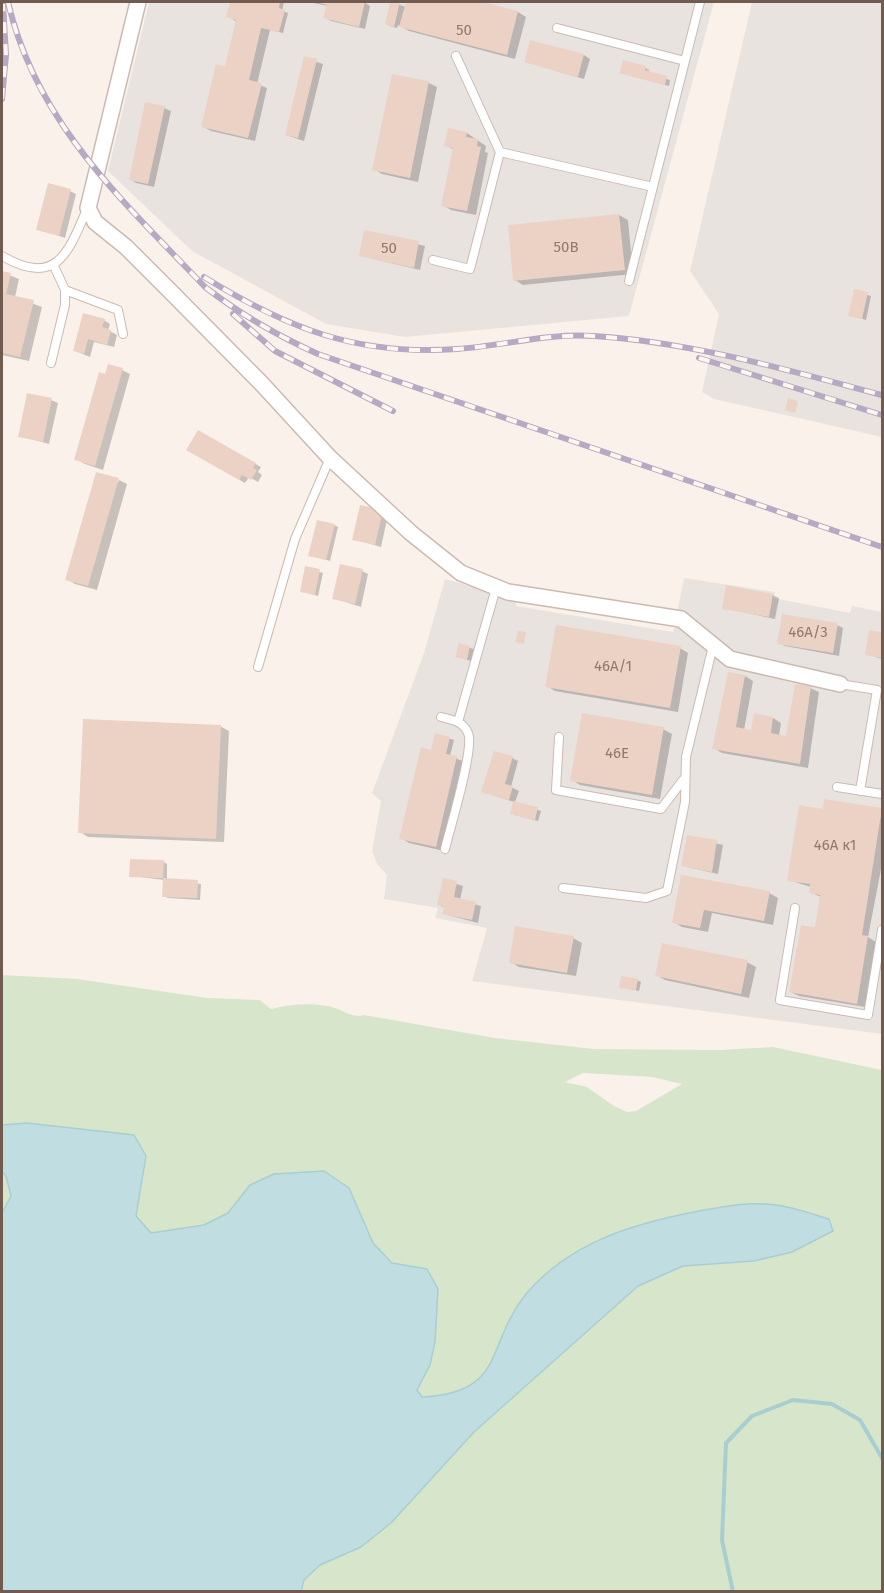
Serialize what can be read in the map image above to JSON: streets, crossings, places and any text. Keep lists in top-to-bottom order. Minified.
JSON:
{"house_numbers":["50","50В","50","46А/3","46А/1","46Е","46А к1"]}
